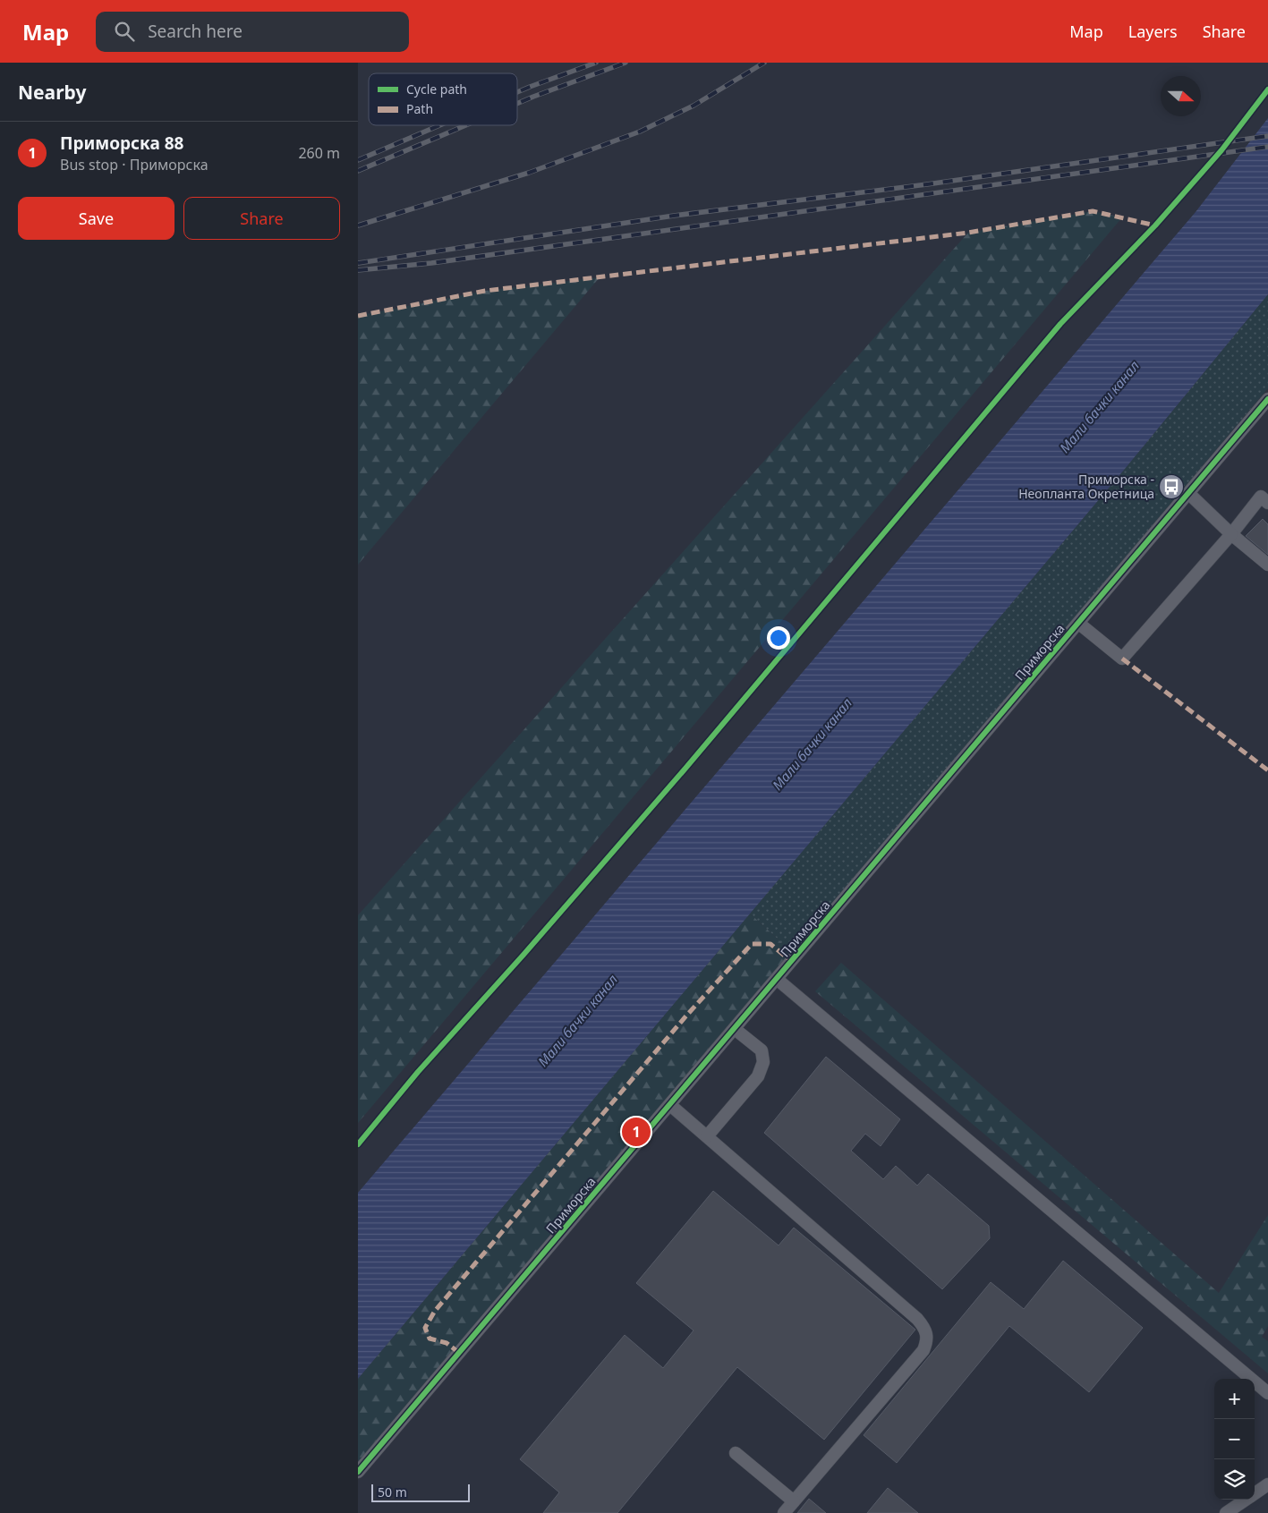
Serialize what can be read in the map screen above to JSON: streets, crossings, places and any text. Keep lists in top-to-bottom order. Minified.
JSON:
{"streets":{"street":["Приморска"]},"water":["Мали бачки канал"],"places":{"bus stop":["Приморска - Неопланта Окретница"]},"legend":["Cycle path","Path"],"scale_bar":"50 m","north":"right","page":{"header":"Map","search":"Search here","nav":["Map","Layers","Share"],"heading":"Nearby","list":[{"mark":"1","name":"Приморска 88","note":"Bus stop · Приморска","value":"260 m"}],"buttons":["Save","Share"],"pins":"1","map_buttons":["+","−"],"scale":"50 m"}}
